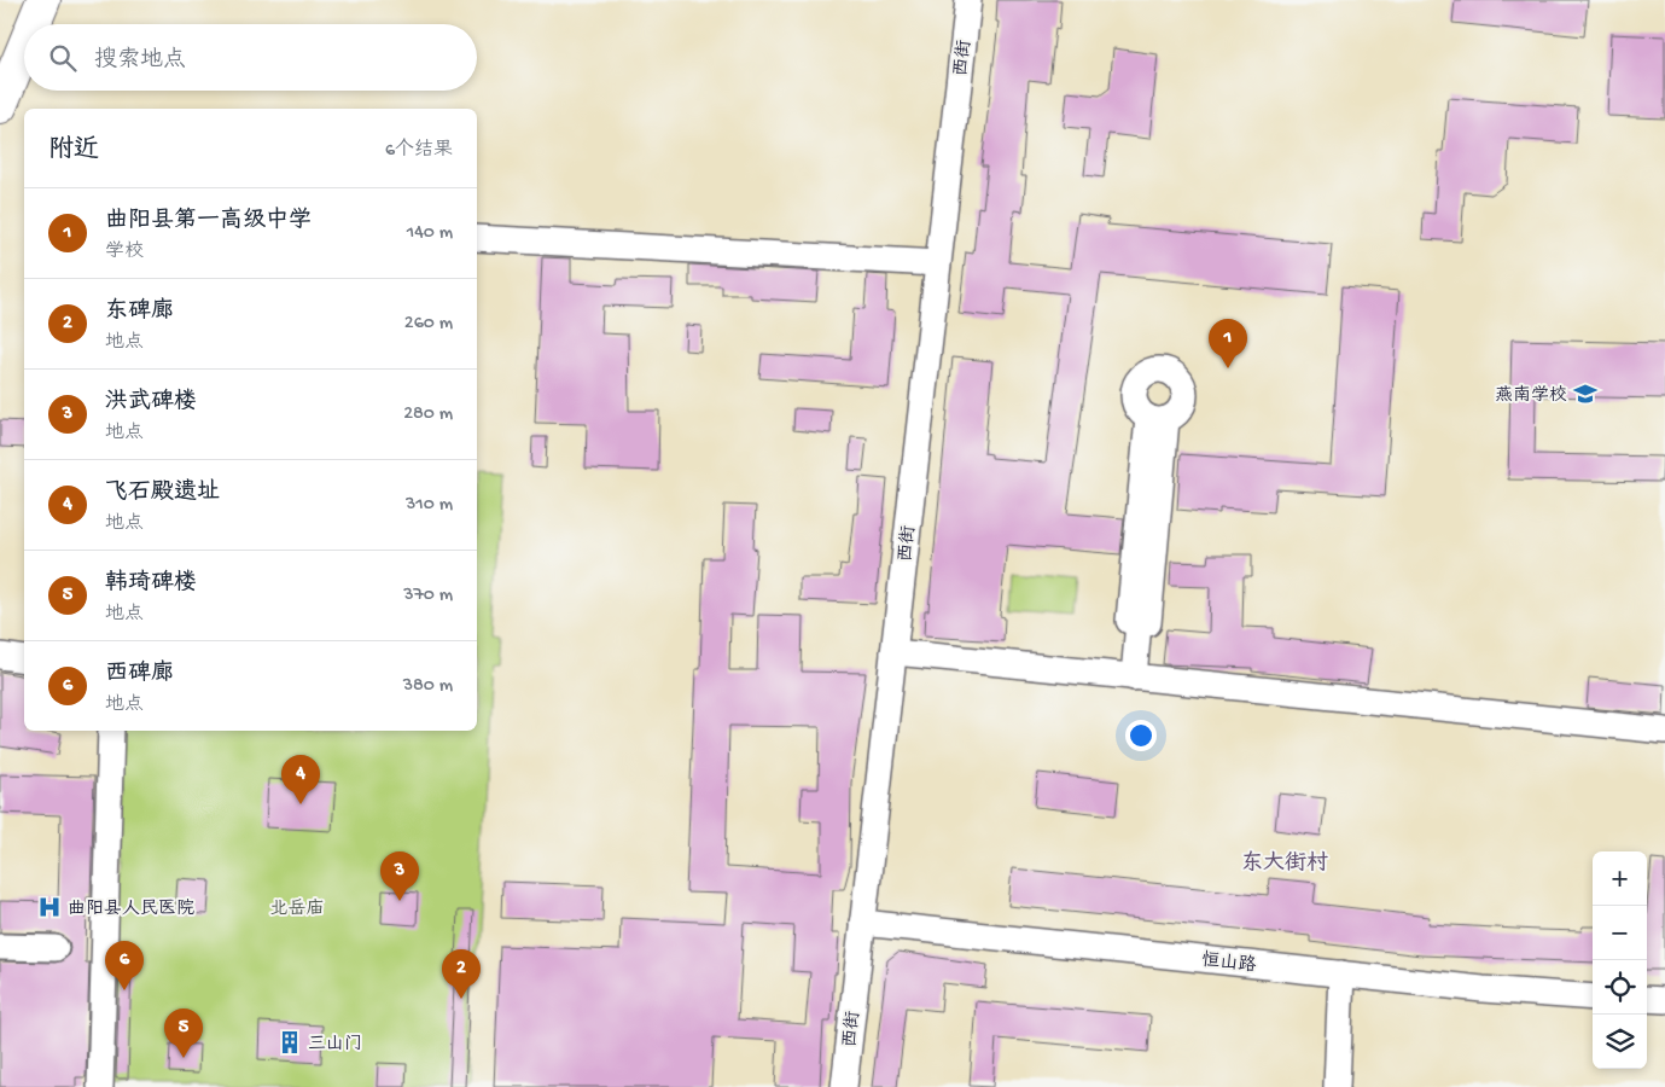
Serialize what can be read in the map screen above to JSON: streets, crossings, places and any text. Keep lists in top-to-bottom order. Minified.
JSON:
{"streets":{"street":["西街","恒山路"]},"crossings":[["西街","恒山路"]],"districts":["东大街村"],"parks":["北岳庙"],"places":{"school or university":["燕南学校"],"hospital":["曲阳县人民医院"],"building":["三山门"]},"page":{"search":"搜索地点","heading":["附近","6个结果"],"list":[{"mark":"1","name":"曲阳县第一高级中学","note":"学校","value":"140 m"},{"mark":"2","name":"东碑廊","note":"地点","value":"260 m"},{"mark":"3","name":"洪武碑楼","note":"地点","value":"280 m"},{"mark":"4","name":"飞石殿遗址","note":"地点","value":"310 m"},{"mark":"5","name":"韩琦碑楼","note":"地点","value":"370 m"},{"mark":"6","name":"西碑廊","note":"地点","value":"380 m"}],"pins":["1","4","3","6","2","5"],"map_buttons":["+","−"]}}
